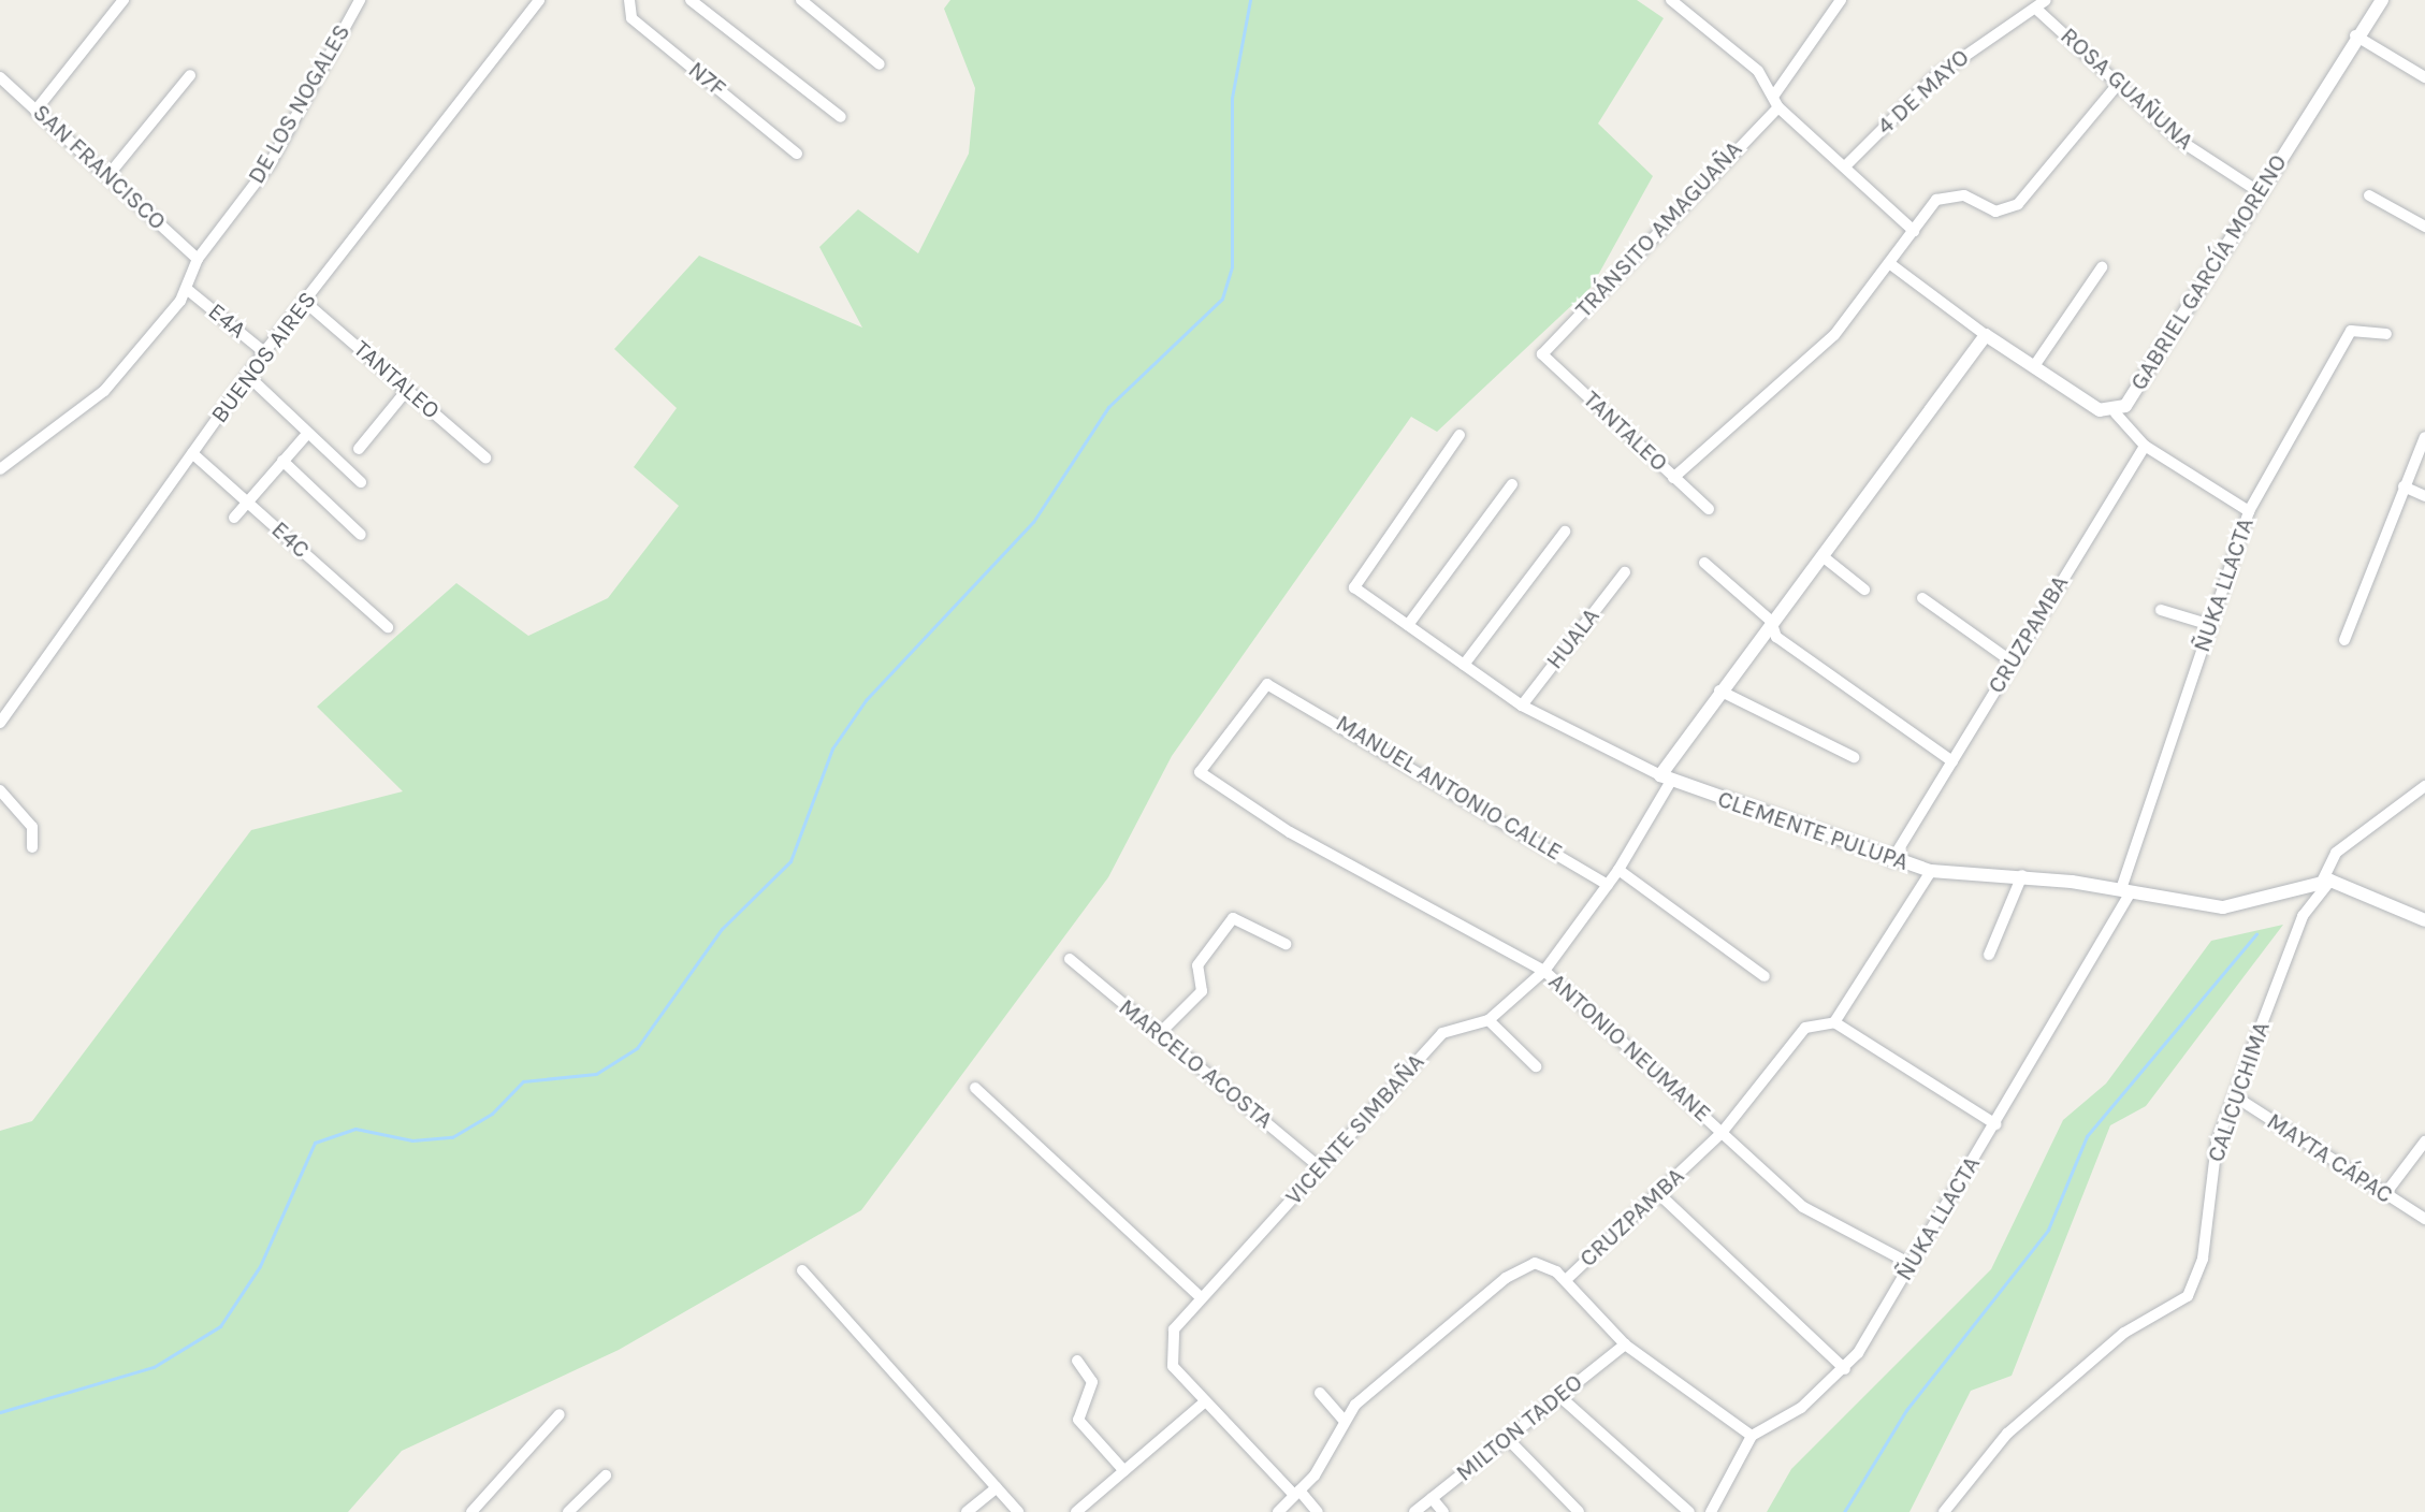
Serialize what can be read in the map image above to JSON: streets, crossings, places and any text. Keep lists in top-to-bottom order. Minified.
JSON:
{"streets":{"street":["N7F","ROSA GUAÑUNA","4 DE MAYO","DE LOS NOGALES","SAN FRANCISCO","TRÁNSITO AMAGUAÑA","GABRIEL GARCÍA MORENO","E4A","BUENOS AIRES","TANTALEO","E4C","ÑUKA LLACTA","CRUZPAMBA","HUALA","MANUEL ANTONIO CALLE","CLEMENTE PULUPA","ANTONIO NEUMANE","MARCELO ACOSTA","CALICUCHIMA","VICENTE SIMBAÑA","MAYTA CÁPAC","MILTON TADEO"]},"crossings":[["ROSA GUAÑUNA","4 DE MAYO"],["ROSA GUAÑUNA","GABRIEL GARCÍA MORENO"],["DE LOS NOGALES","SAN FRANCISCO"],["DE LOS NOGALES","E4A"],["TRÁNSITO AMAGUAÑA","TANTALEO"],["E4A","BUENOS AIRES"],["BUENOS AIRES","TANTALEO"],["BUENOS AIRES","E4C"],["ÑUKA LLACTA","CLEMENTE PULUPA"],["ÑUKA LLACTA","ANTONIO NEUMANE"],["CRUZPAMBA","CLEMENTE PULUPA"],["CRUZPAMBA","ANTONIO NEUMANE"],["CRUZPAMBA","VICENTE SIMBAÑA"],["HUALA","CLEMENTE PULUPA"],["MANUEL ANTONIO CALLE","ANTONIO NEUMANE"],["MANUEL ANTONIO CALLE","VICENTE SIMBAÑA"],["CLEMENTE PULUPA","CALICUCHIMA"],["CLEMENTE PULUPA","VICENTE SIMBAÑA"],["ANTONIO NEUMANE","VICENTE SIMBAÑA"],["MARCELO ACOSTA","VICENTE SIMBAÑA"],["CALICUCHIMA","MAYTA CÁPAC"]]}
